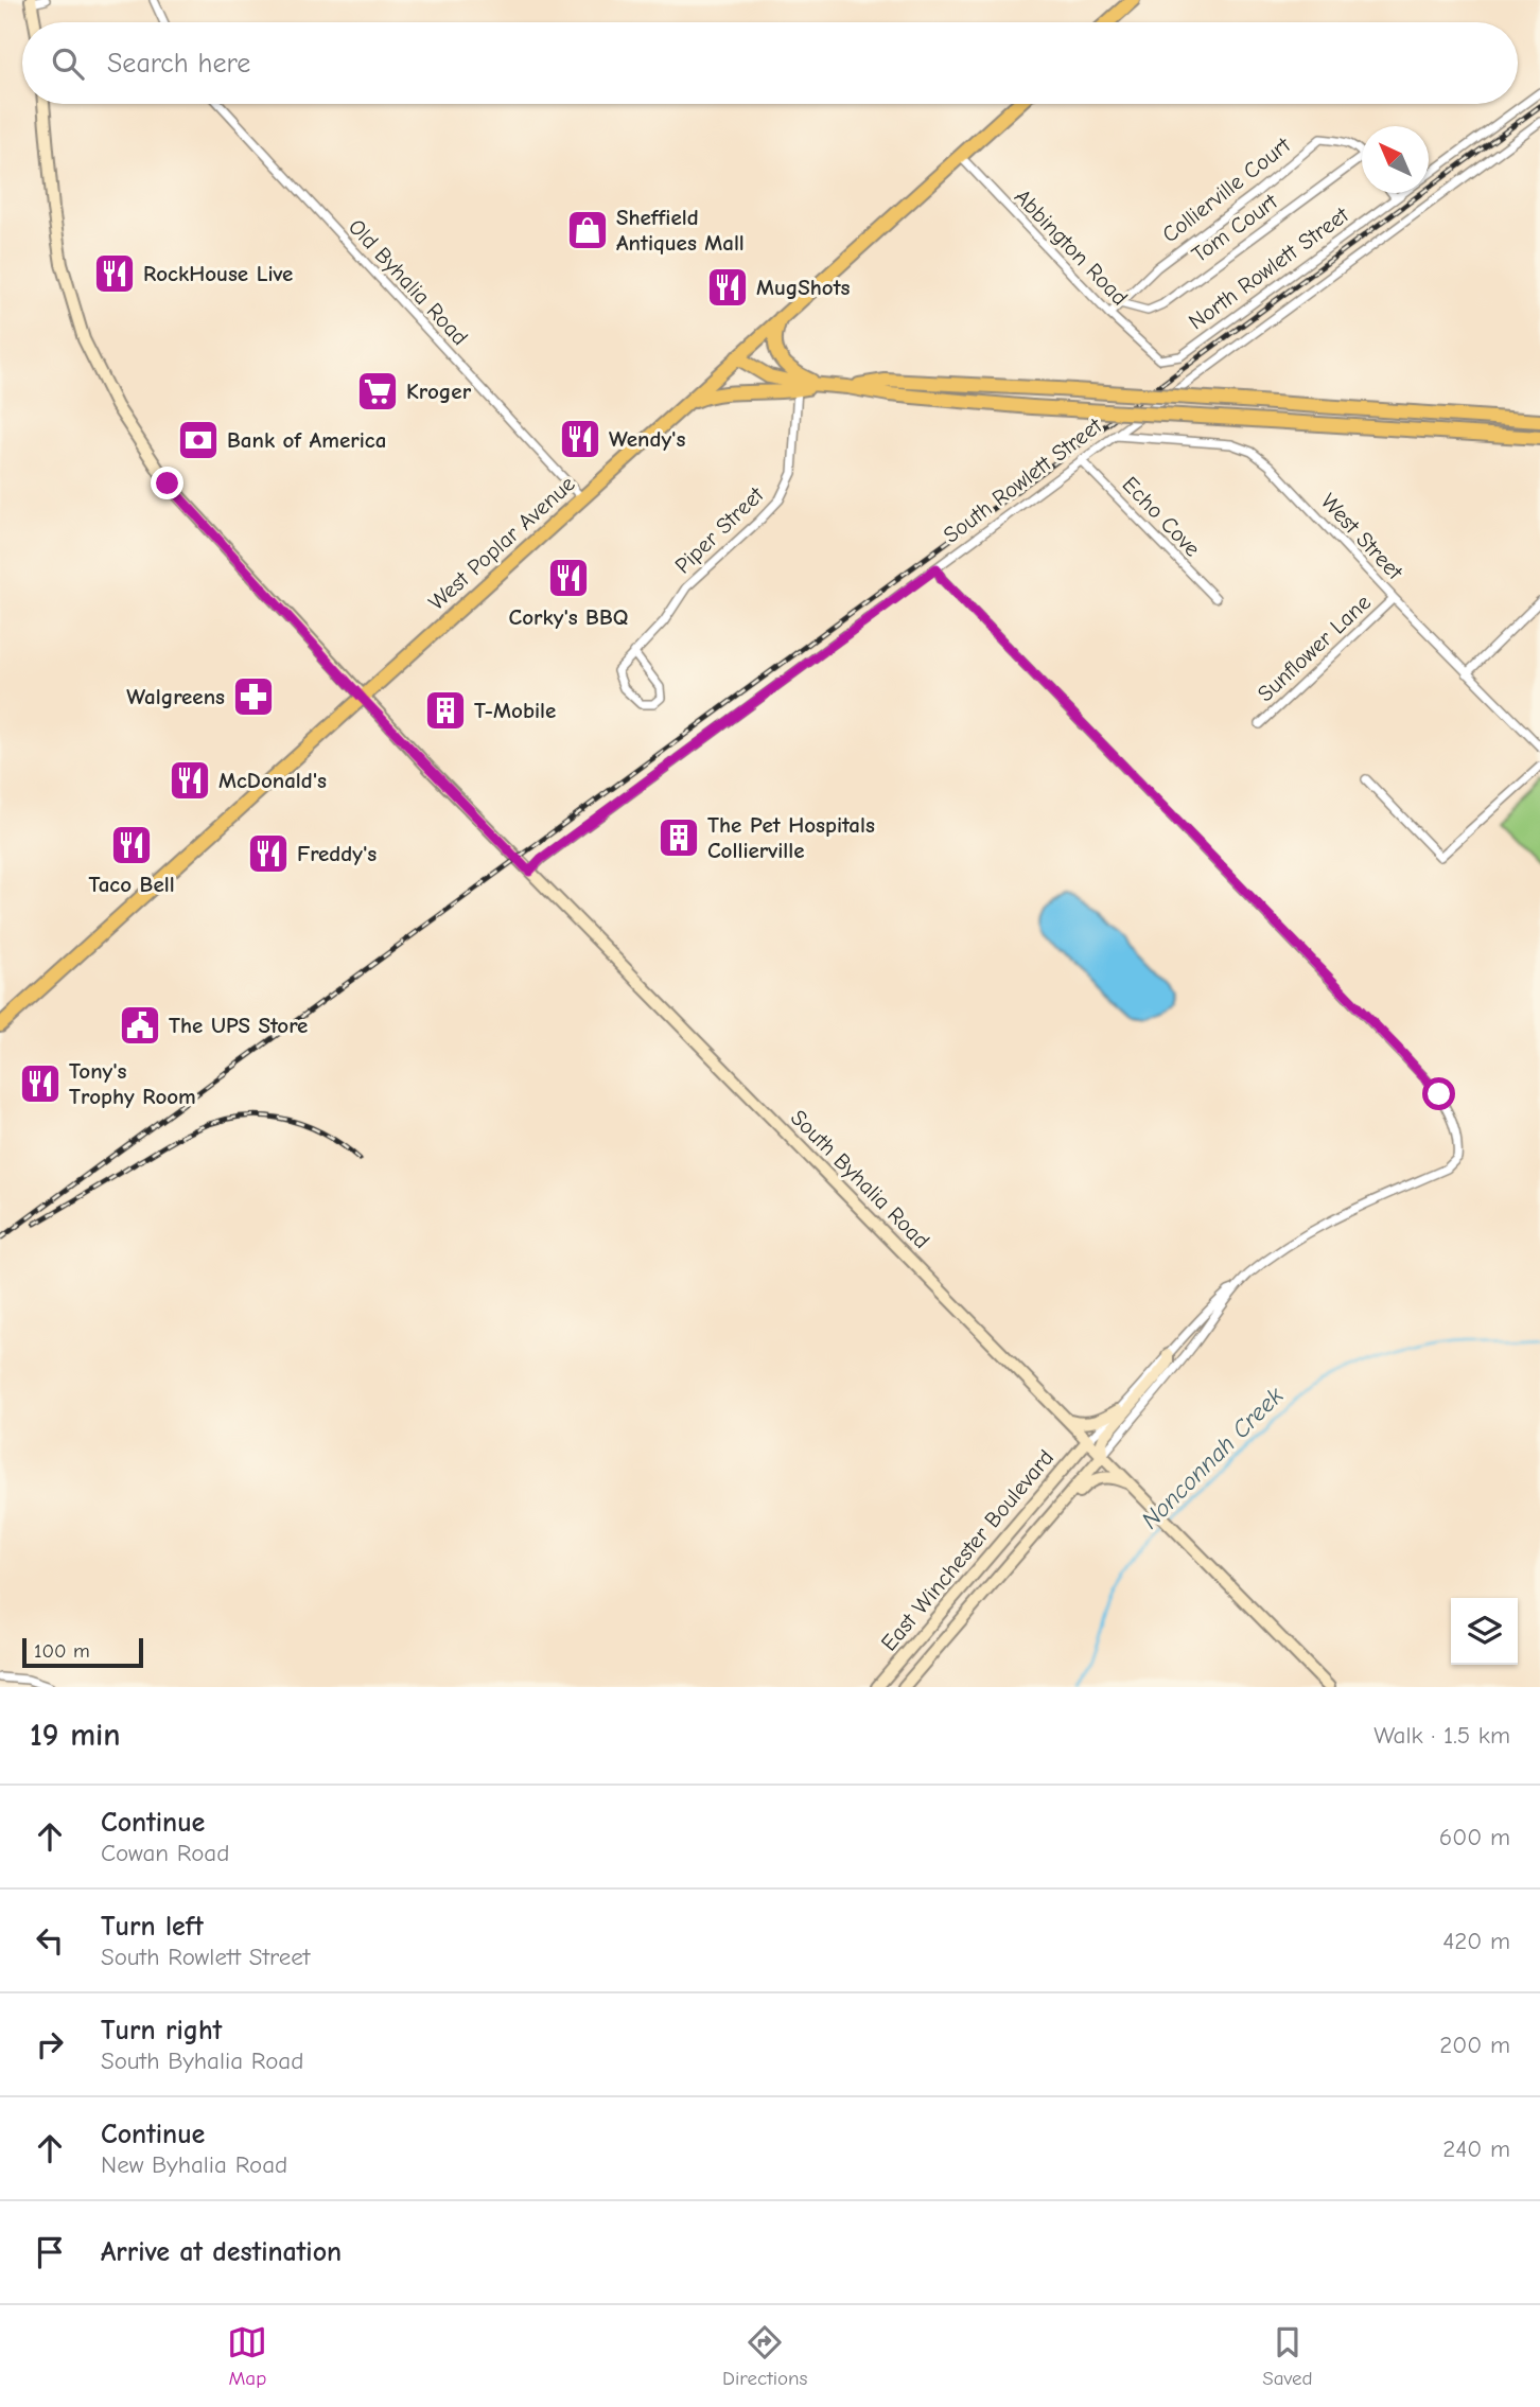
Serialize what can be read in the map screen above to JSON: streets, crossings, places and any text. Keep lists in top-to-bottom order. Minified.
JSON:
{"streets":{"main road":["West Poplar Avenue","South Byhalia Road","East Winchester Boulevard"],"street":["Collierville Court","Tom Court","Abbington Road","North Rowlett Street","Old Byhalia Road","South Rowlett Street","Echo Cove","Piper Street","West Street","Sunflower Lane"]},"crossings":[["Collierville Court","Tom Court"],["Collierville Court","Abbington Road"],["Abbington Road","North Rowlett Street"],["Abbington Road","West Poplar Avenue"],["Old Byhalia Road","West Poplar Avenue"],["South Rowlett Street","Echo Cove"],["South Rowlett Street","West Street"],["South Rowlett Street","South Byhalia Road"],["West Street","Sunflower Lane"],["West Poplar Avenue","South Byhalia Road"],["South Byhalia Road","East Winchester Boulevard"]],"water":["Nonconnah Creek"],"places":{"shop":["Sheffield Antiques Mall"],"restaurant":["RockHouse Live","MugShots","Wendy's","Corky's BBQ","McDonald's","Taco Bell","Freddy's","Tony's Trophy Room"],"supermarket":["Kroger"],"bank":["Bank of America"],"pharmacy":["Walgreens"],"building":["T-Mobile","The Pet Hospitals Collierville"],"public building":["The UPS Store"]},"scale_bar":"100 m","north":"top left","page":{"search":"Search here","scale":"100 m","heading":["19 min","Walk · 1.5 km"],"list":[["Continue","Cowan Road","600 m"],["Turn left","South Rowlett Street","420 m"],["Turn right","South Byhalia Road","200 m"],["Continue","New Byhalia Road","240 m"],"Arrive at destination"],"nav":["Map","Directions","Saved"]}}
